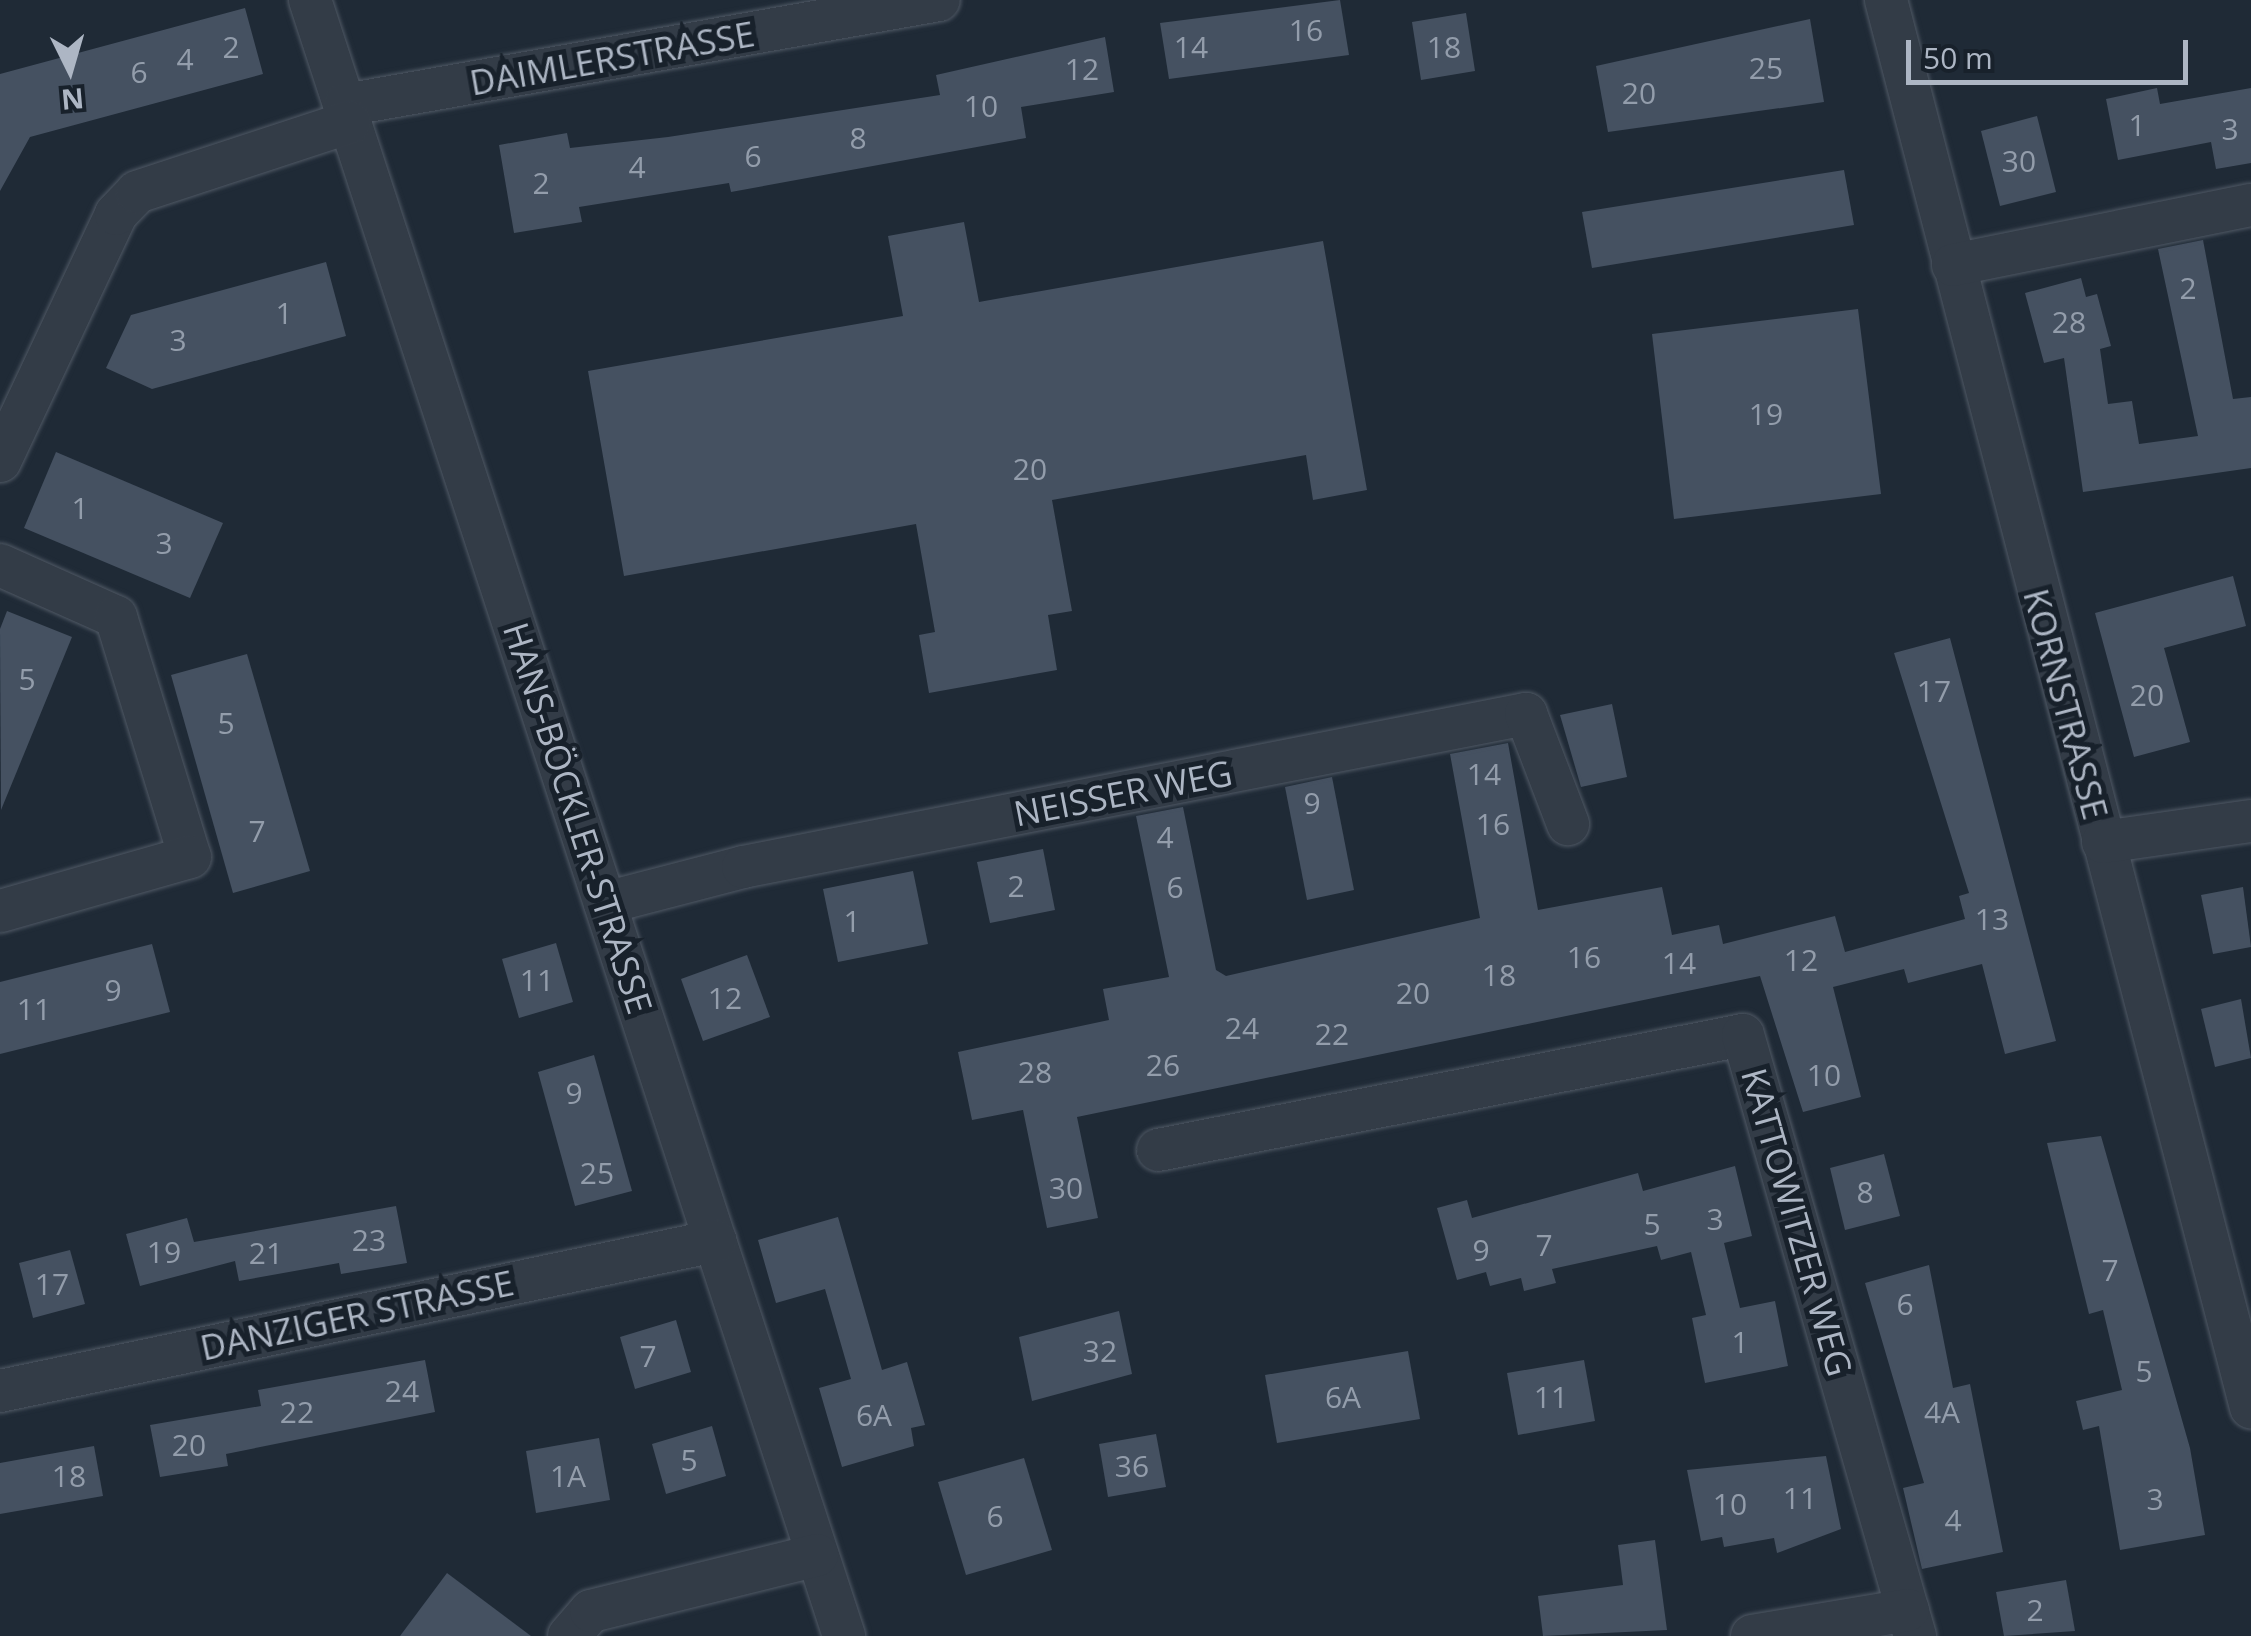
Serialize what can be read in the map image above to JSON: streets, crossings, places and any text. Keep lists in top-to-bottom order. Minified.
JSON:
{"streets":{"street":["DAIMLERSTRASSE","KORNSTRASSE","NEISSER WEG","HANS-BÖCKLER-STRASSE","KATTOWITZER WEG","DANZIGER STRASSE"]},"crossings":[["DAIMLERSTRASSE","HANS-BÖCKLER-STRASSE"],["NEISSER WEG","HANS-BÖCKLER-STRASSE"],["HANS-BÖCKLER-STRASSE","DANZIGER STRASSE"]],"house_numbers":["16","2","14","18","4","25","12","6","20","10","1","3","8","6","30","4","2","2","1","28","3","19","20","1","3","5","17","20","5","14","9","16","7","4","2","6","13","1","16","12","14","18","11","9","20","12","11","24","22","26","28","10","9","25","30","8","3","5","23","7","9","19","21","7","17","6","1","32","7","5","24","6A","11","22","4A","6A","20","5","36","18","1A","11","3","10","6","4","2"],"scale_bar":"50 m","north":"bottom"}
